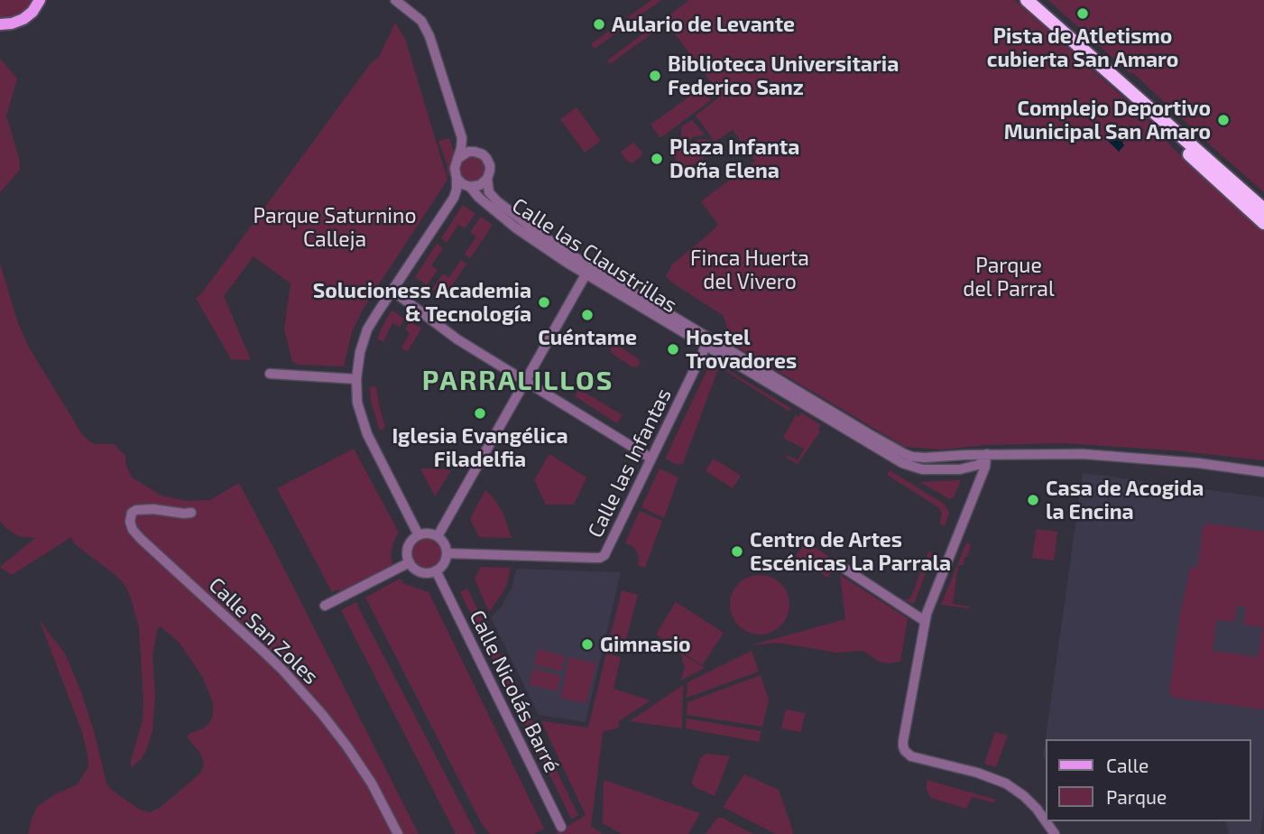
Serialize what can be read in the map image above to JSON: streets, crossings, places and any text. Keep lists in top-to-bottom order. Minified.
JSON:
{"streets":{"street":["Calle las Claustrillas","Calle las Infantas","Calle San Zoles","Calle Nicolás Barré"]},"crossings":[["Calle las Claustrillas","Calle las Infantas"],["Calle las Infantas","Calle Nicolás Barré"]],"districts":["PARRALILLOS"],"parks":["Parque Saturnino Calleja","Finca Huerta del Vivero","Parque del Parral"],"places":["Pista de Atletismo cubierta San Amaro","Aulario de Levante","Biblioteca Universitaria Federico Sanz","Complejo Deportivo Municipal San Amaro","Plaza Infanta Doña Elena","Solucioness Academia & Tecnología","Cuéntame","Hostel Trovadores","Iglesia Evangélica Filadelfia","Casa de Acogida la Encina","Centro de Artes Escénicas La Parrala","Gimnasio"],"legend":["Calle","Parque"]}
